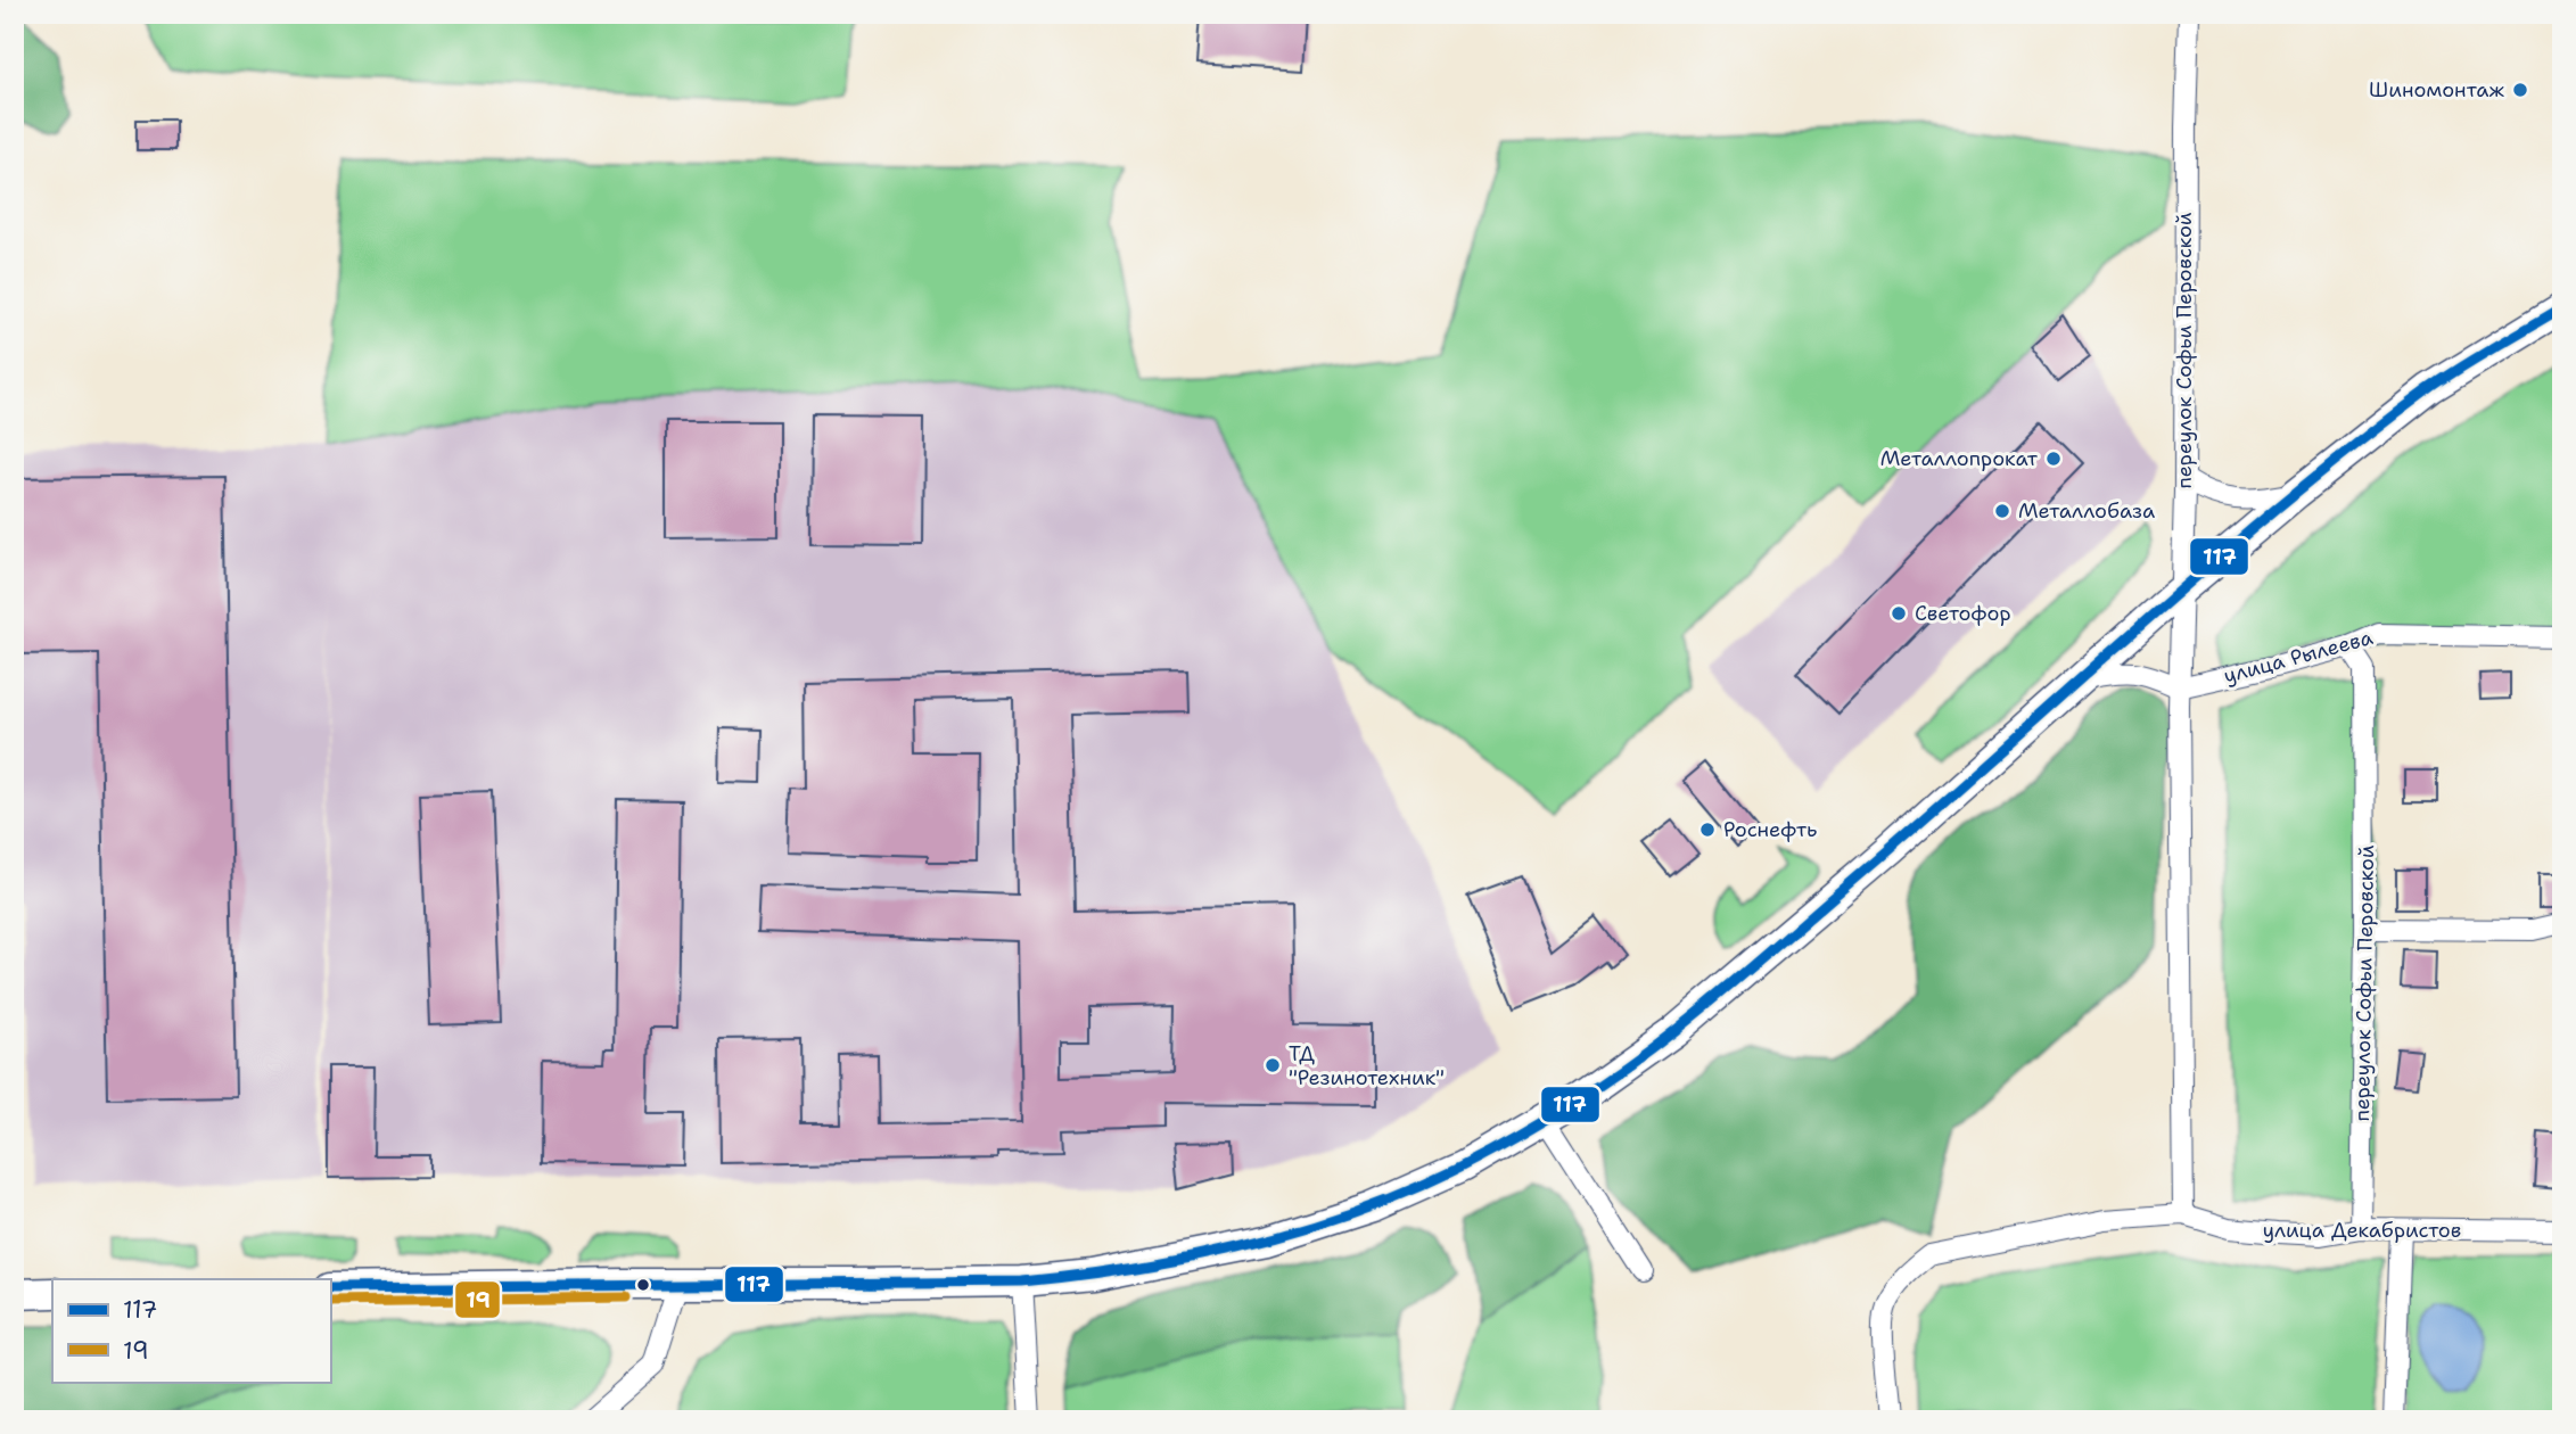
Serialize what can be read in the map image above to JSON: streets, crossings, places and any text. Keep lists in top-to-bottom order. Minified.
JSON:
{"streets":{"street":["переулок Софьи Перовской","улица Рылеева","улица Декабристов"]},"crossings":[["переулок Софьи Перовской","улица Рылеева"],["переулок Софьи Перовской","улица Декабристов"]],"places":["Шиномонтаж","Металлопрокат","Металлобаза","Светофор","Роснефть","ТД \"Резинотехник\""],"lines":["transit line 117","transit line 19"],"legend":["117","19"]}
